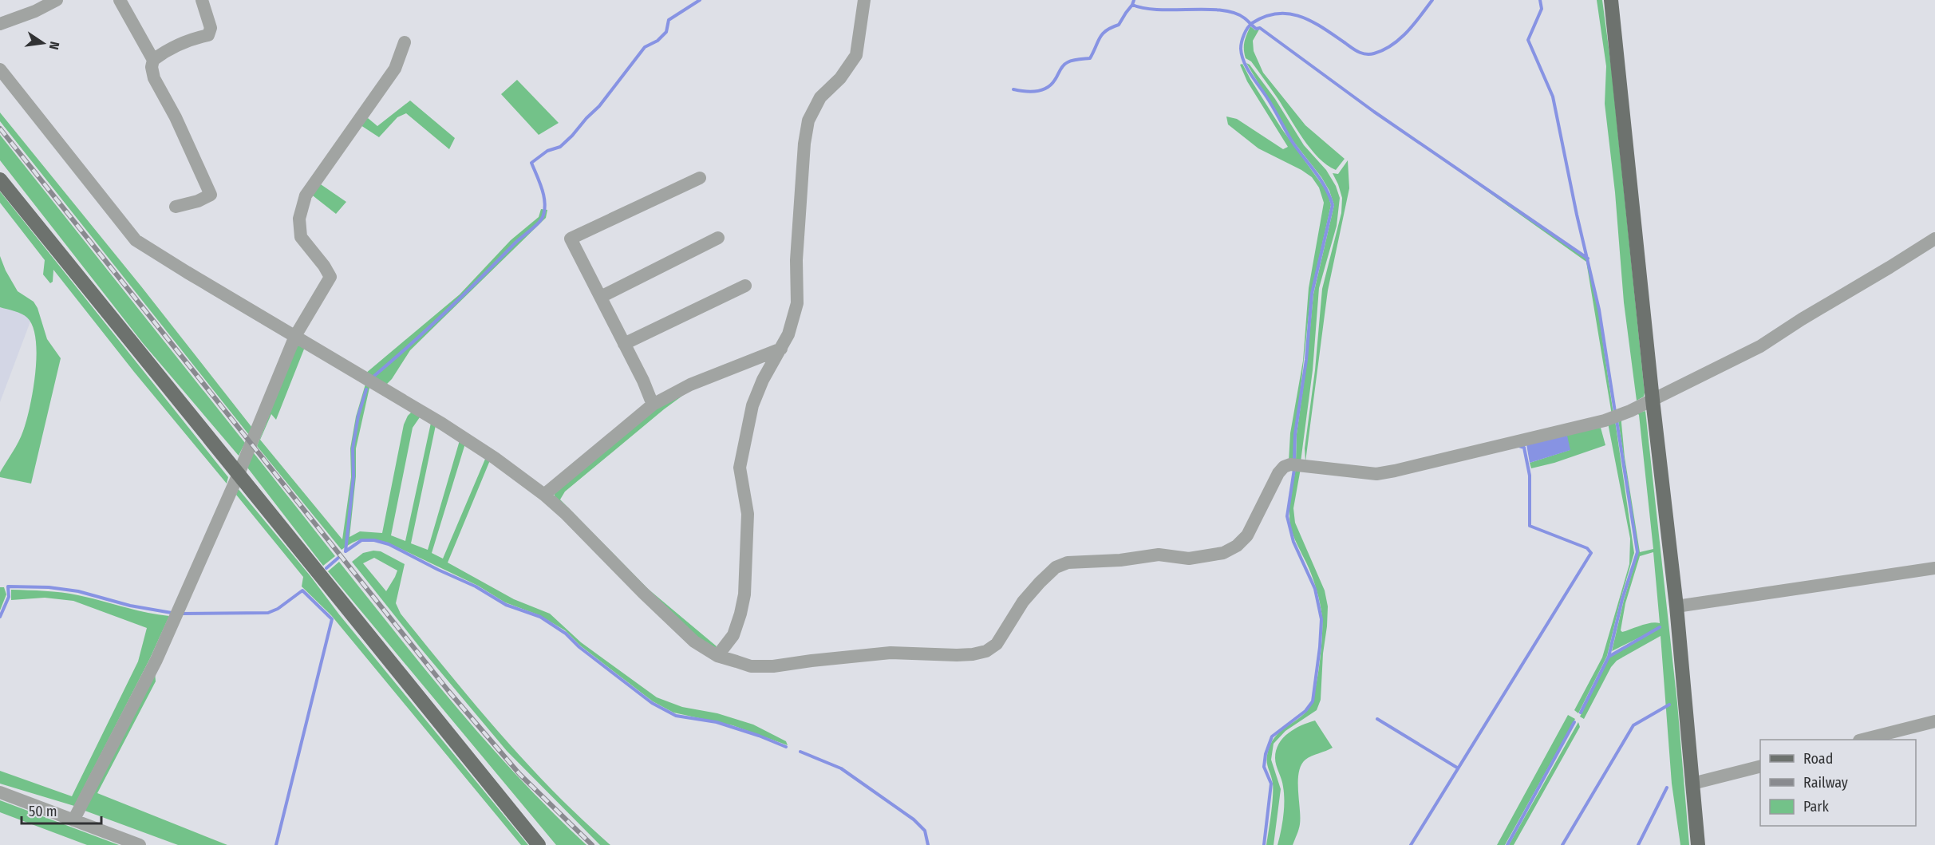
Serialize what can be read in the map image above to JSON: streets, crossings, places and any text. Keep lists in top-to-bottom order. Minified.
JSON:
{"legend":["Road","Railway","Park"],"scale_bar":"50 m","north":"right"}
